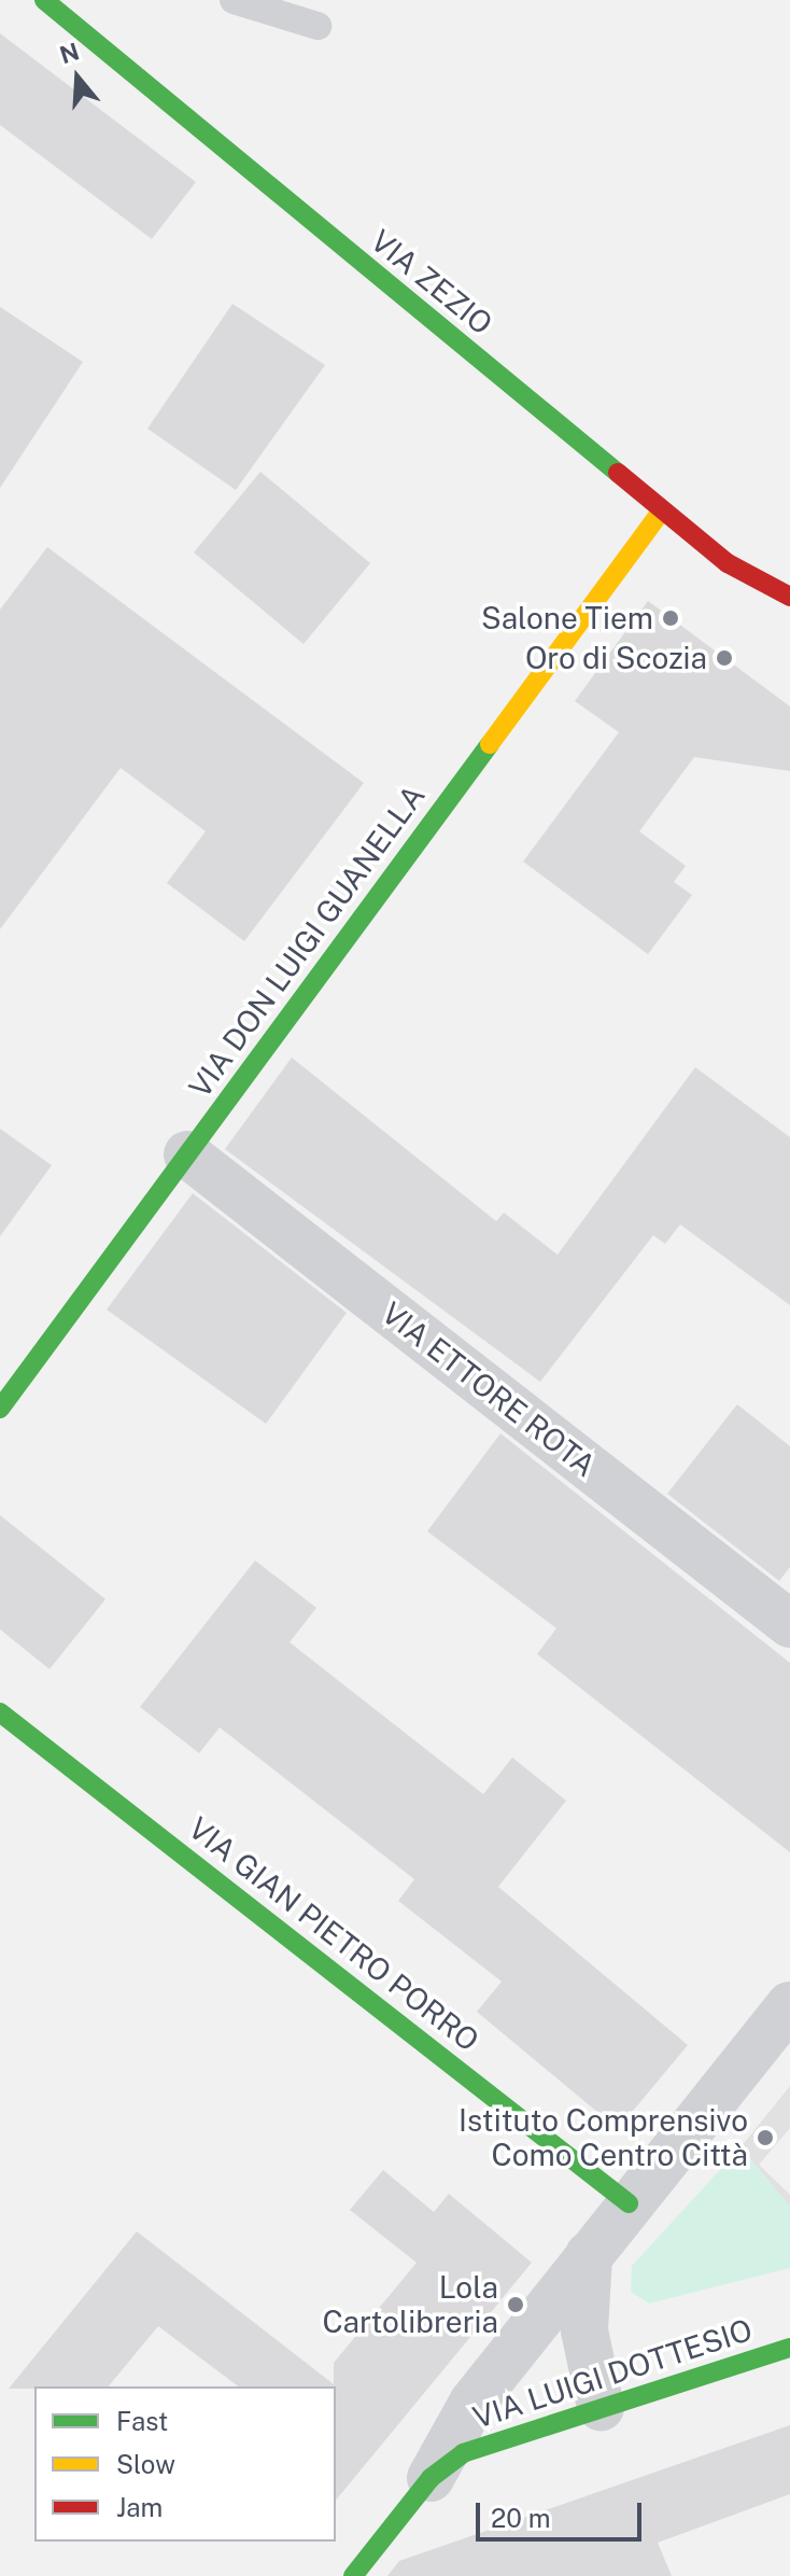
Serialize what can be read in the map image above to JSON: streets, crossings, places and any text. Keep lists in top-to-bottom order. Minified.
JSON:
{"streets":{"street":["VIA ZEZIO","VIA DON LUIGI GUANELLA","VIA ETTORE ROTA","VIA GIAN PIETRO PORRO","VIA LUIGI DOTTESIO"]},"crossings":[["VIA ZEZIO","VIA DON LUIGI GUANELLA"],["VIA DON LUIGI GUANELLA","VIA ETTORE ROTA"]],"places":["Salone Tiem","Oro di Scozia","Istituto Comprensivo Como Centro Città","Lola Cartolibreria"],"legend":["Fast","Slow","Jam"],"scale_bar":"20 m","north":"top"}
